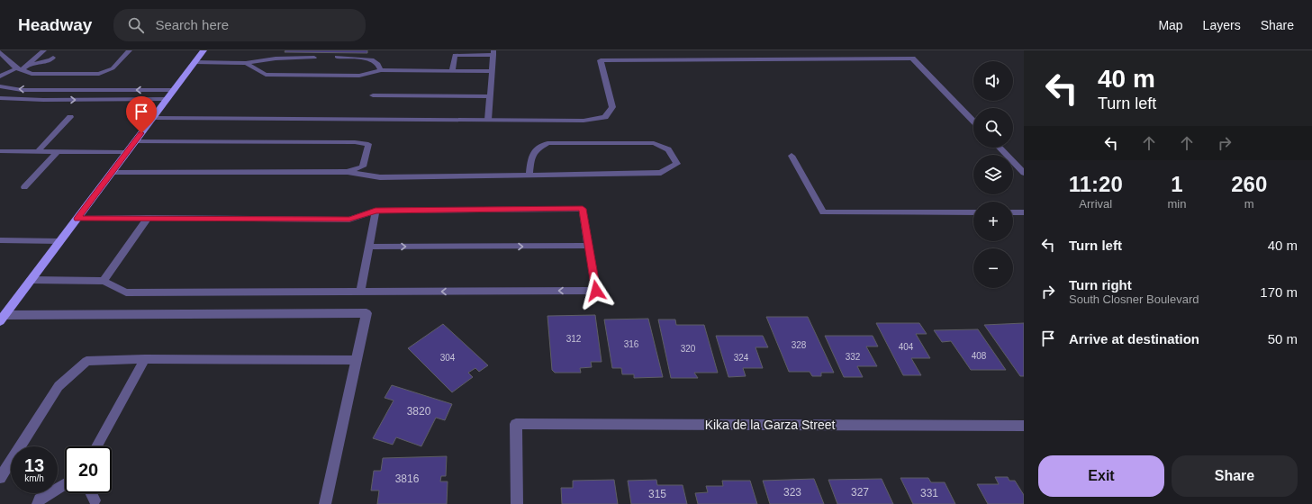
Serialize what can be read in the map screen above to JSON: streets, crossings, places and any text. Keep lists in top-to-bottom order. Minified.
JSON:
{"streets":{"street":["Kika de la Garza Street"]},"house_numbers":["312","316","328","404","320","408","332","304","324","3820","3816","323","327","331","315"],"page":{"header":"Headway","search":"Search here","nav":["Map","Layers","Share"],"turn":["40 m","Turn left"],"map_buttons":["+","−"],"eta":["11:20","Arrival","1","min","260","m"],"list":[{"name":"Turn left","value":"40 m"},{"name":"Turn right","note":"South Closner Boulevard","value":"170 m"},{"name":"Arrive at destination","value":"50 m"}],"speed":"13 km/h","limit":"20","buttons":["Exit","Share"]}}
